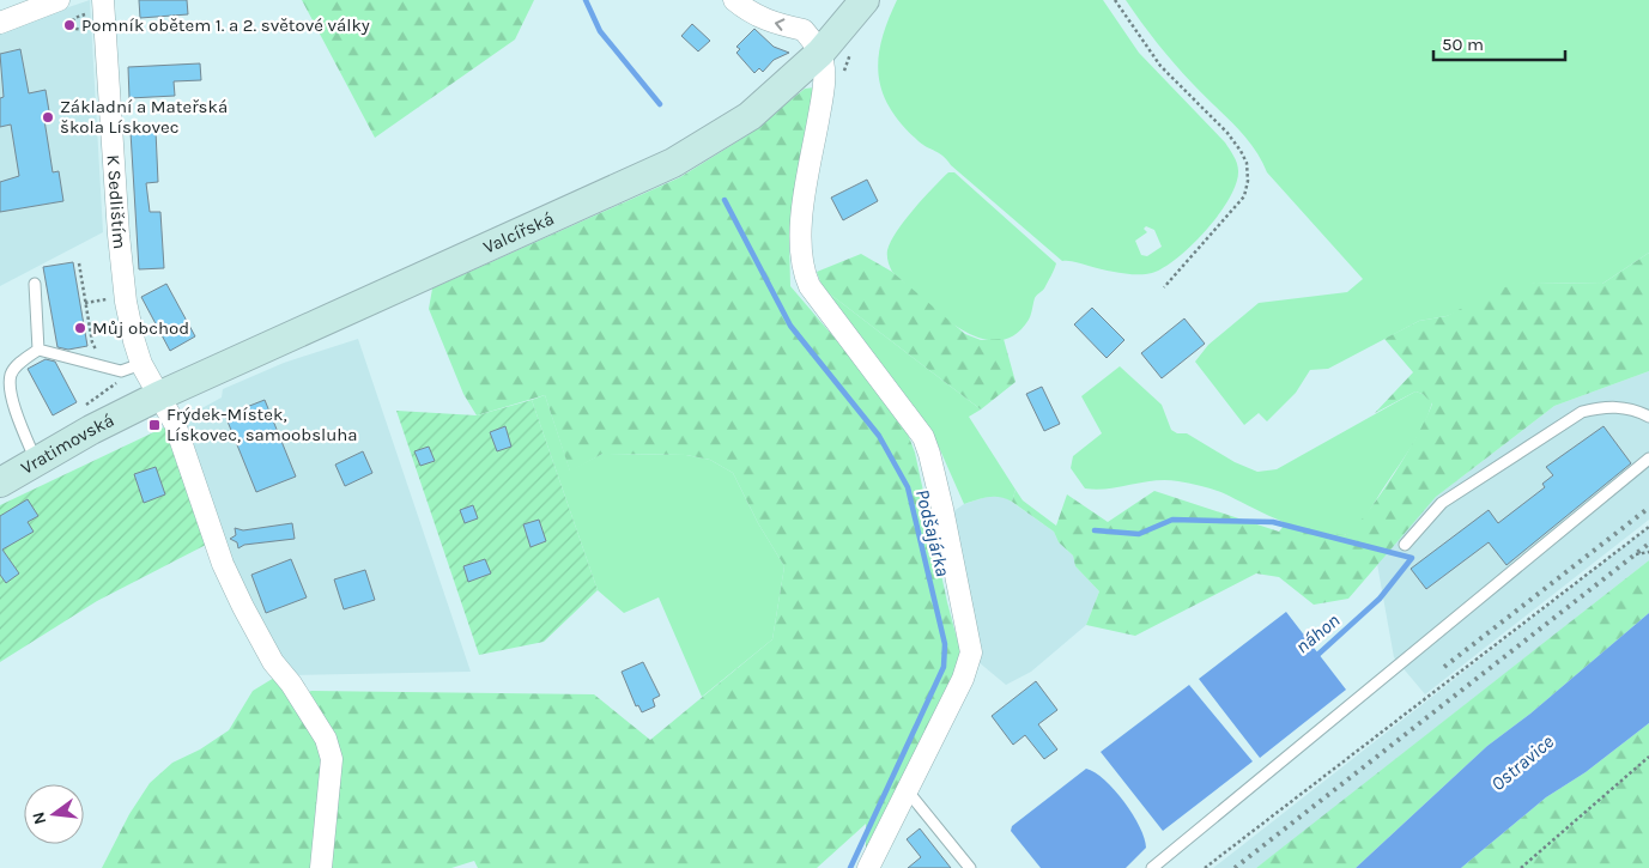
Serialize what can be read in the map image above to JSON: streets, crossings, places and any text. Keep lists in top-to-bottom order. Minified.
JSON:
{"streets":{"main road":["Valcířská","Vratimovská"],"street":["K Sedlištím"]},"crossings":[["K Sedlištím","Valcířská"],["K Sedlištím","Vratimovská"],["Valcířská","Vratimovská"]],"water":["Podšajárka","náhon","Ostravice"],"places":{"other":["Pomník obětem 1. a 2. světové války","Základní a Mateřská škola Lískovec","Můj obchod"],"transit":["Frýdek-Místek, Lískovec, samoobsluha"]},"scale_bar":"50 m","north":"left"}
